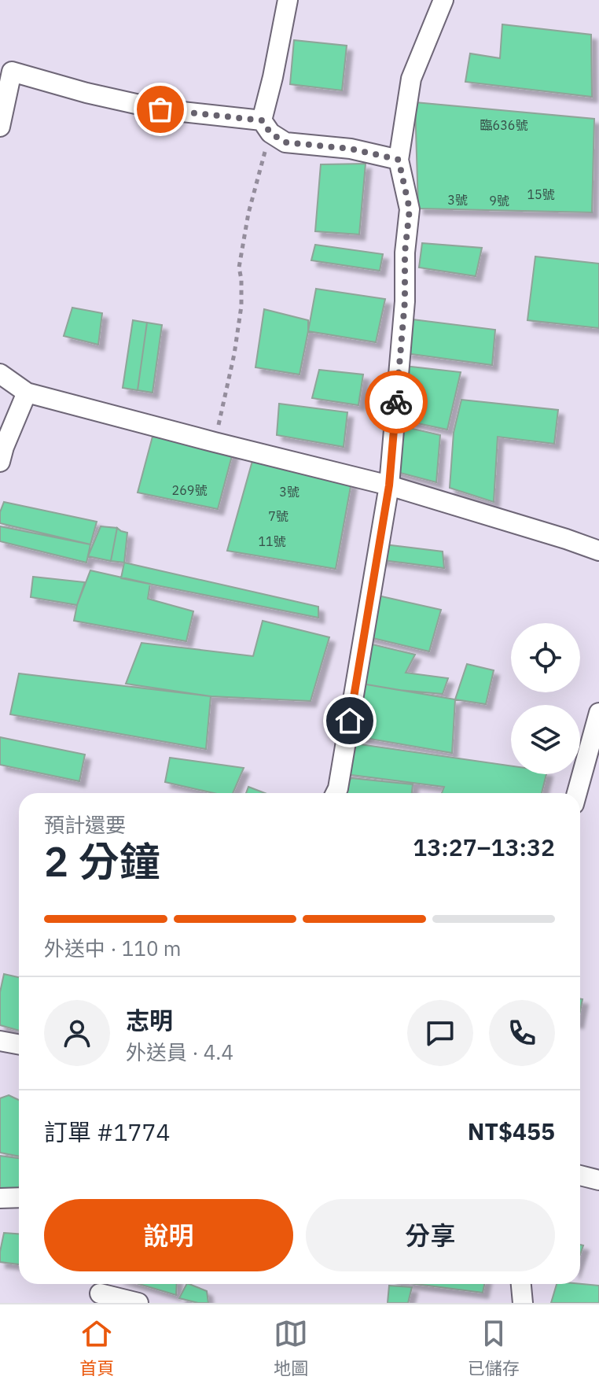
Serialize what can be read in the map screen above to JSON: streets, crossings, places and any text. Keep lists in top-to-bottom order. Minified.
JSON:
{"house_numbers":["臨636號","15號","3號","9號","269號","3號","7號","11號"],"page":{"heading":["2 分鐘","預計還要","13:27–13:32"],"panel":["志明","外送員 · 4.4","訂單 #1774","NT$455"],"bar":"外送中 · 110 m","buttons":["說明","分享"],"tabs":["首頁","地圖","已儲存"]}}
